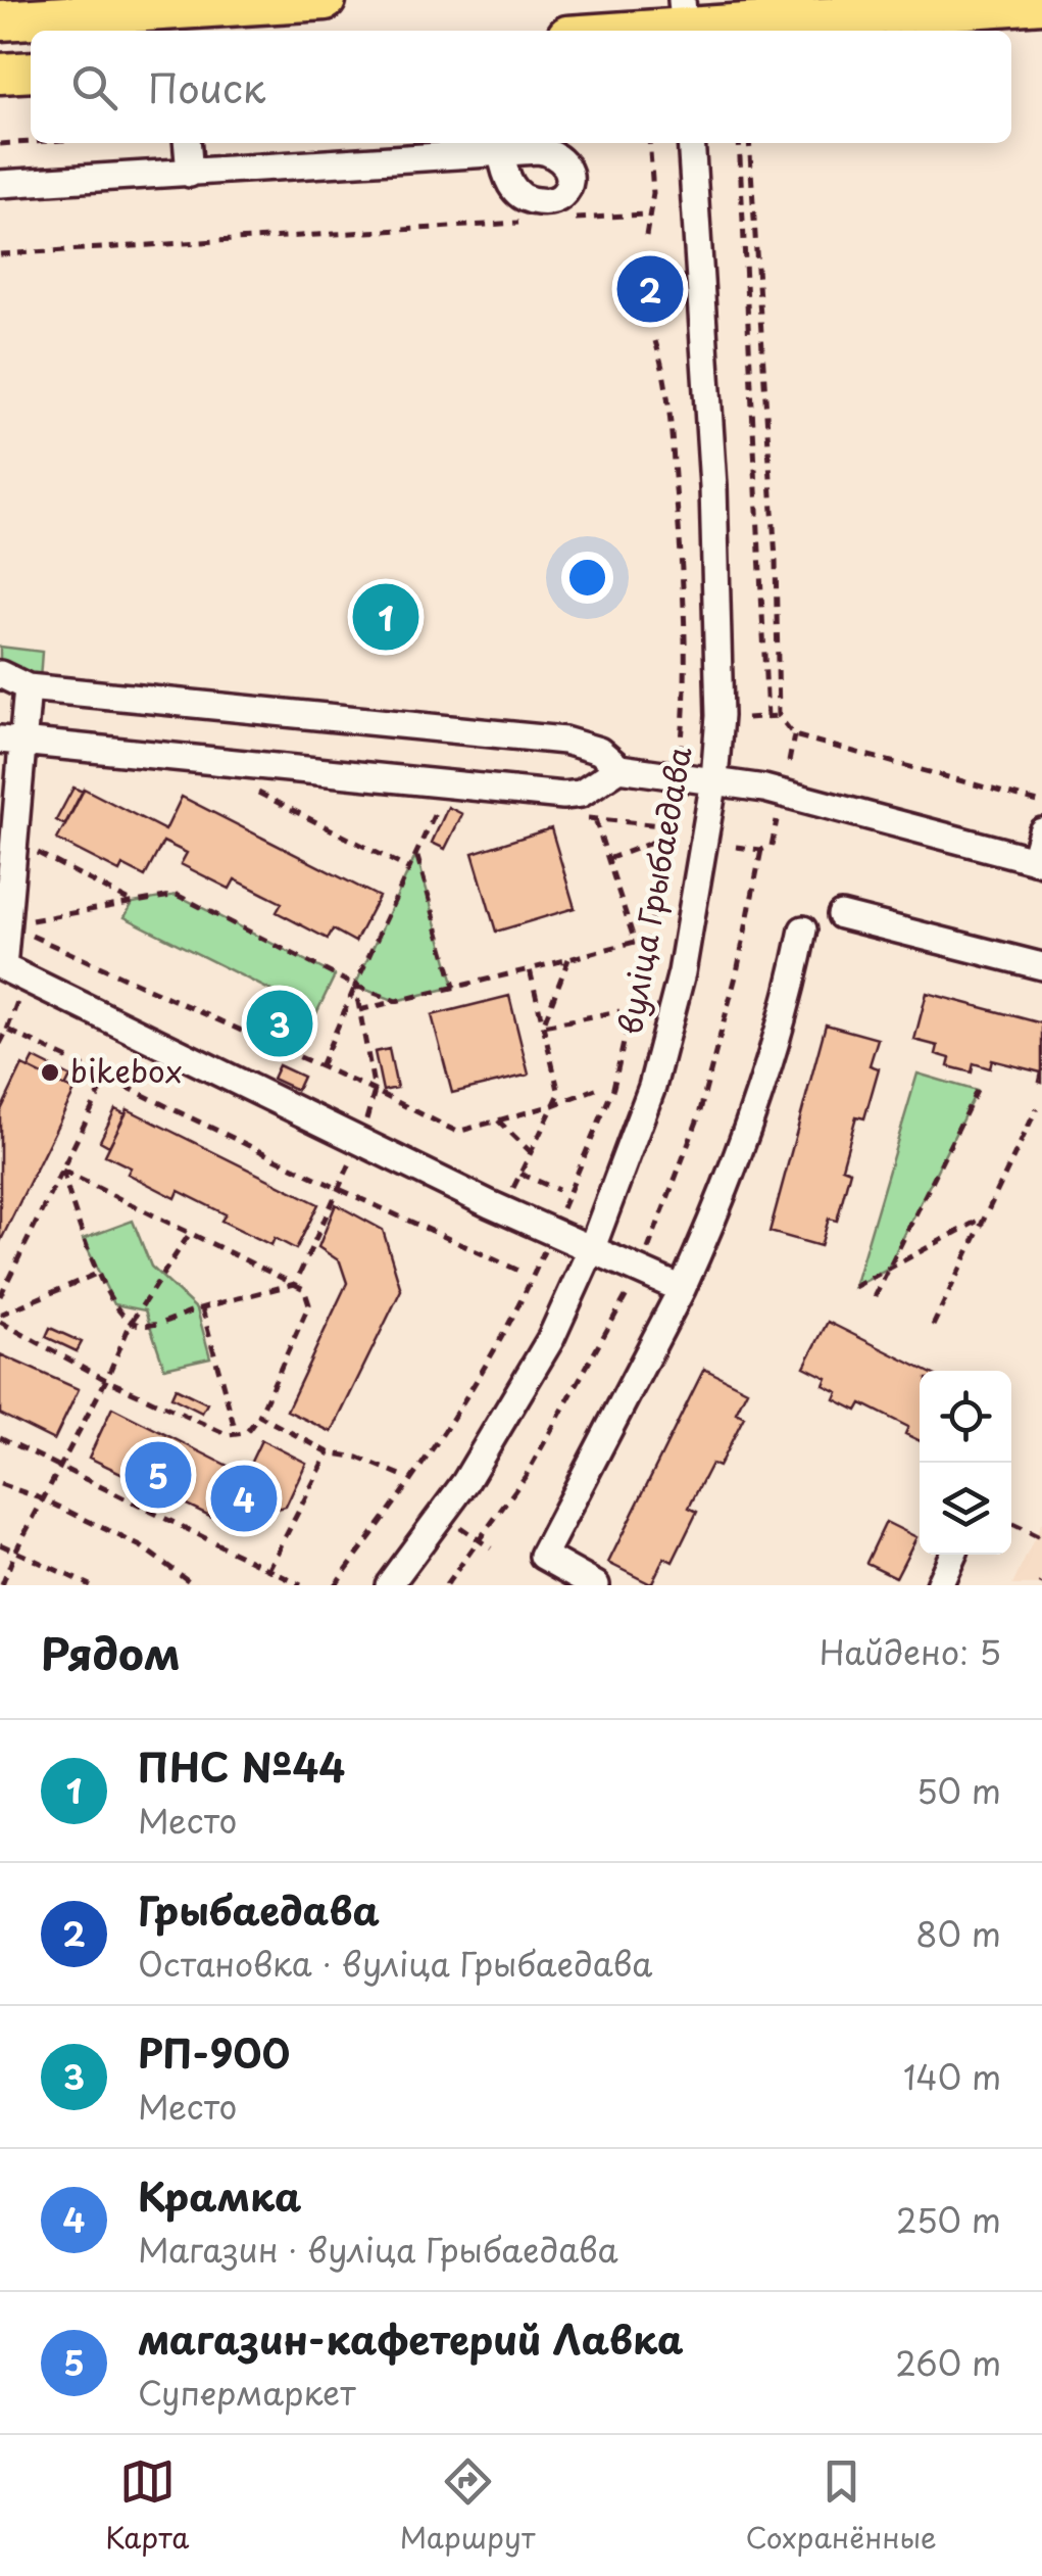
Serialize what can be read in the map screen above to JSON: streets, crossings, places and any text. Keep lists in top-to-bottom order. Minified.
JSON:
{"streets":{"street":["вуліца Грыбаедава"]},"places":["bikebox"],"page":{"search":"Поиск","pins":["2","1","3","5","4"],"heading":["Рядом","Найдено: 5"],"list":[{"mark":"1","name":"ПНС №44","note":"Место","value":"50 m"},{"mark":"2","name":"Грыбаедава","note":"Остановка · вуліца Грыбаедава","value":"80 m"},{"mark":"3","name":"РП-900","note":"Место","value":"140 m"},{"mark":"4","name":"Крамка","note":"Магазин · вуліца Грыбаедава","value":"250 m"},{"mark":"5","name":"магазин-кафетерий Лавка","note":"Супермаркет","value":"260 m"}],"nav":["Карта","Маршрут","Сохранённые"]}}
